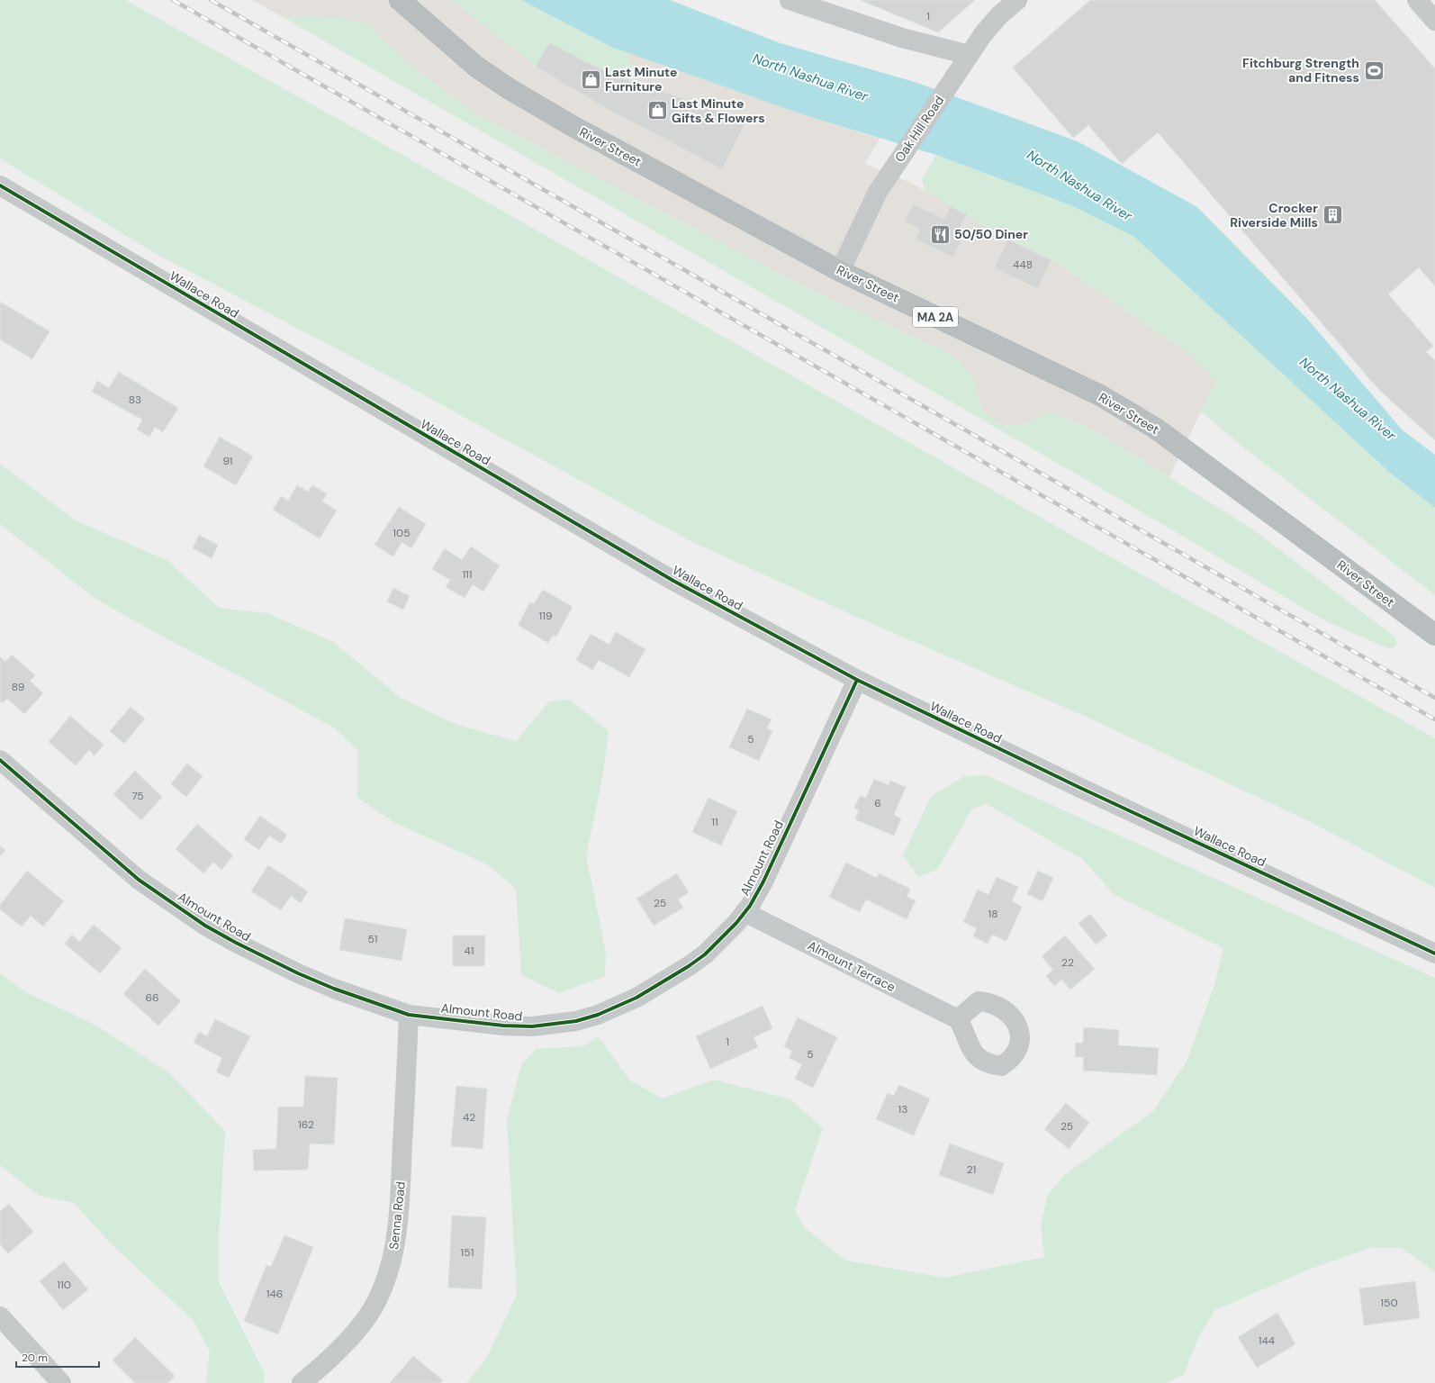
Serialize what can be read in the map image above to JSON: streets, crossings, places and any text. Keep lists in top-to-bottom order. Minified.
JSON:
{"streets":{"highway":["River Street","MA 2A"],"street":["Oak Hill Road","Wallace Road","Almount Road","Almount Terrace","Senna Road"]},"crossings":[["Oak Hill Road","River Street"],["Wallace Road","Almount Road"],["Almount Road","Almount Terrace"],["Almount Road","Senna Road"]],"water":["North Nashua River"],"places":{"sports":["Fitchburg Strength and Fitness"],"shop":["Last Minute Furniture","Last Minute Gifts & Flowers"],"building":["Crocker Riverside Mills"],"restaurant":["50/50 Diner"]},"house_numbers":["1","448","83","91","105","111","119","89","5","75","6","11","25","18","51","41","22","66","1","5","13","42","162","25","21","151","110","146","150","144"],"scale_bar":"20 m"}
